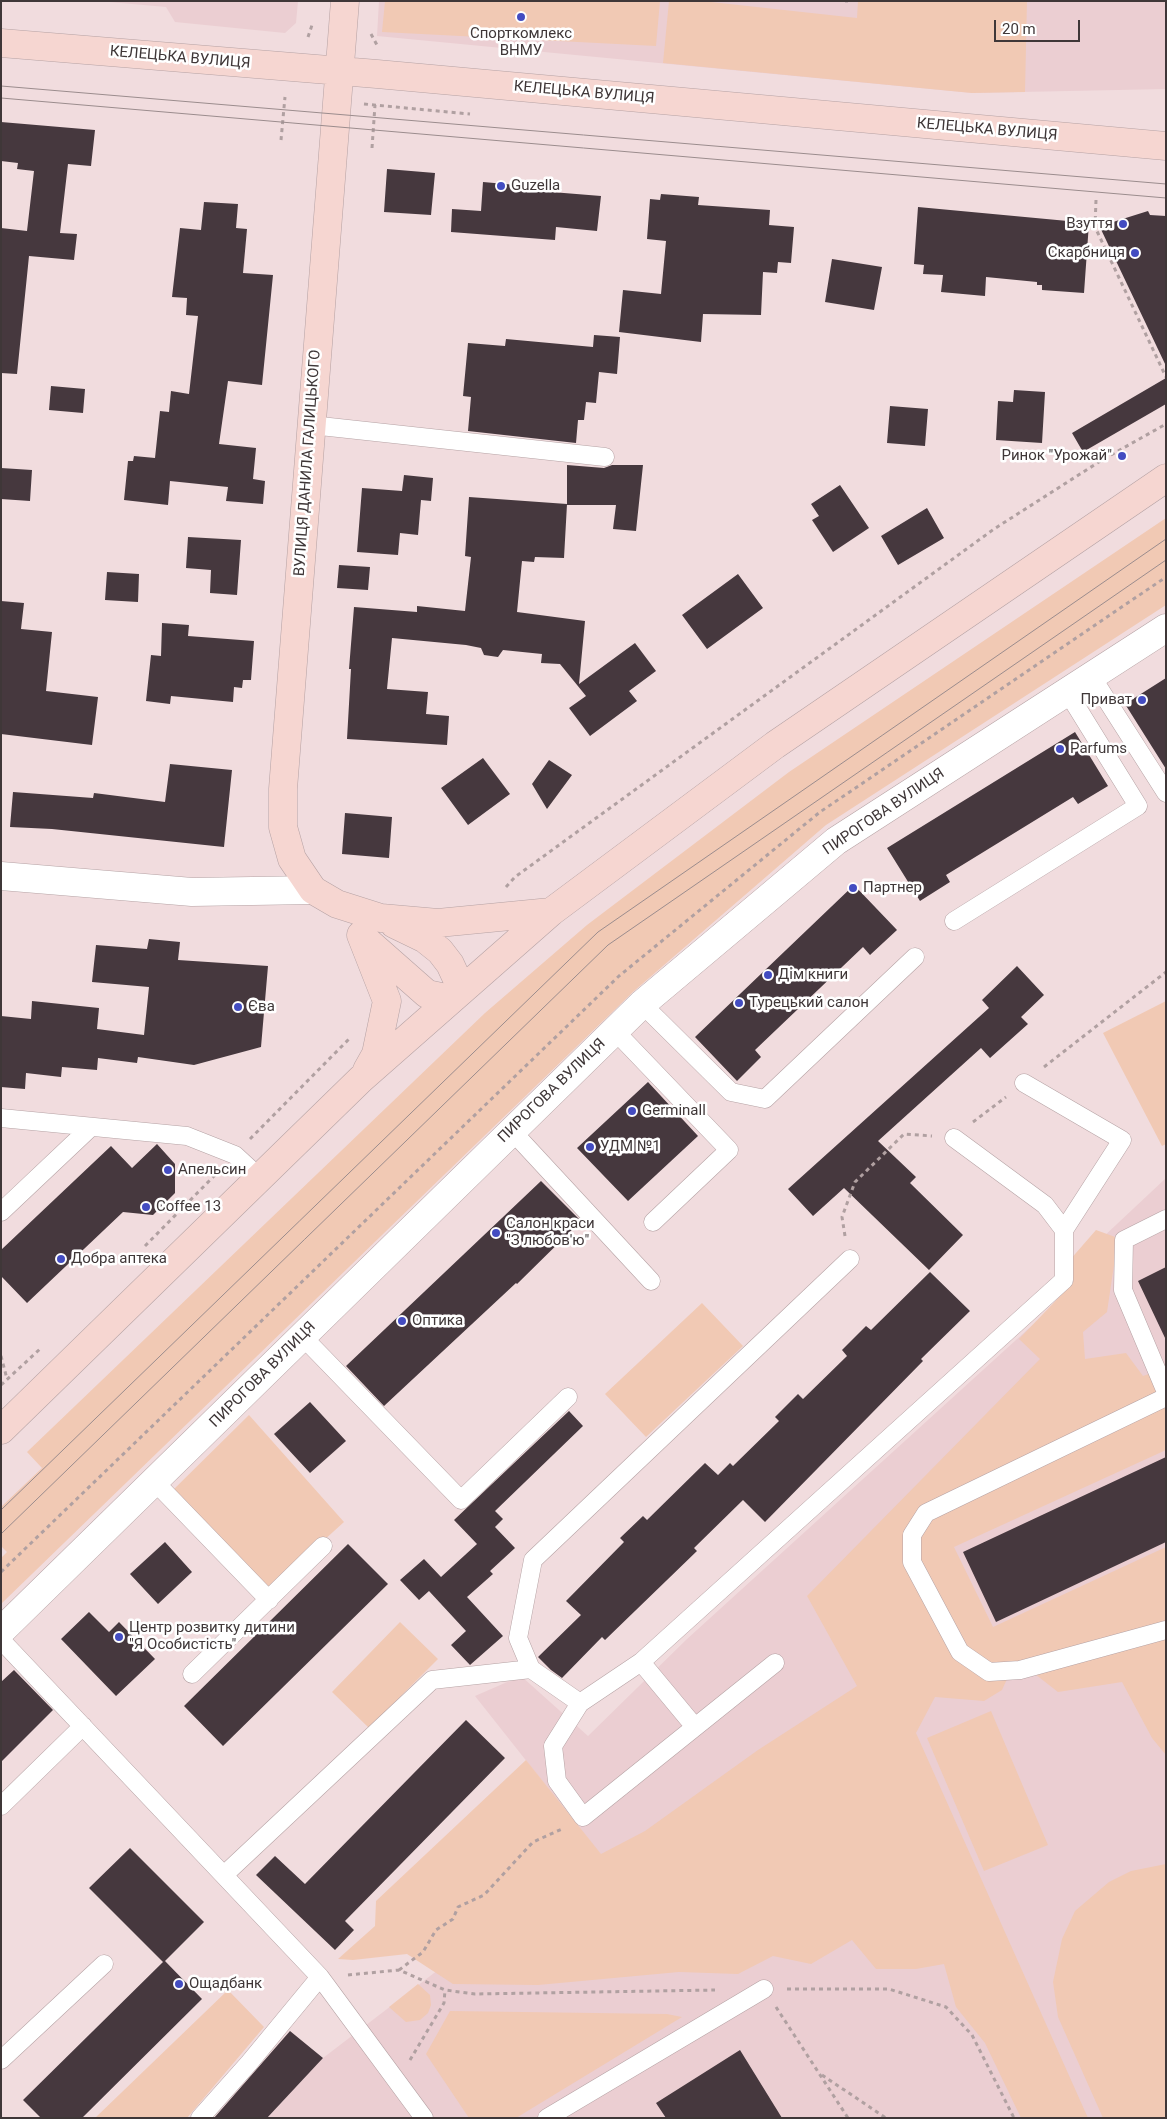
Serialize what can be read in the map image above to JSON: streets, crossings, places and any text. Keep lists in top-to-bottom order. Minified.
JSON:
{"streets":{"main road":["КЕЛЕЦЬКА ВУЛИЦЯ","ВУЛИЦЯ ДАНИЛА ГАЛИЦЬКОГО"],"street":["ПИРОГОВА ВУЛИЦЯ"]},"crossings":[["КЕЛЕЦЬКА ВУЛИЦЯ","ВУЛИЦЯ ДАНИЛА ГАЛИЦЬКОГО"]],"places":["Спорткомлекс ВНМУ","Guzella","Взуття","Скарбниця","Ринок \"Урожай\"","Приват","Parfums","Партнер","Дім книги","Турецький салон","Єва","Germinall","УДМ №1","Апельсин","Coffee 13","Салон краси \"З любов'ю\"","Добра аптека","Оптика","Центр розвитку дитини \"Я Особистість\"","Ощадбанк"],"scale_bar":"20 m"}
